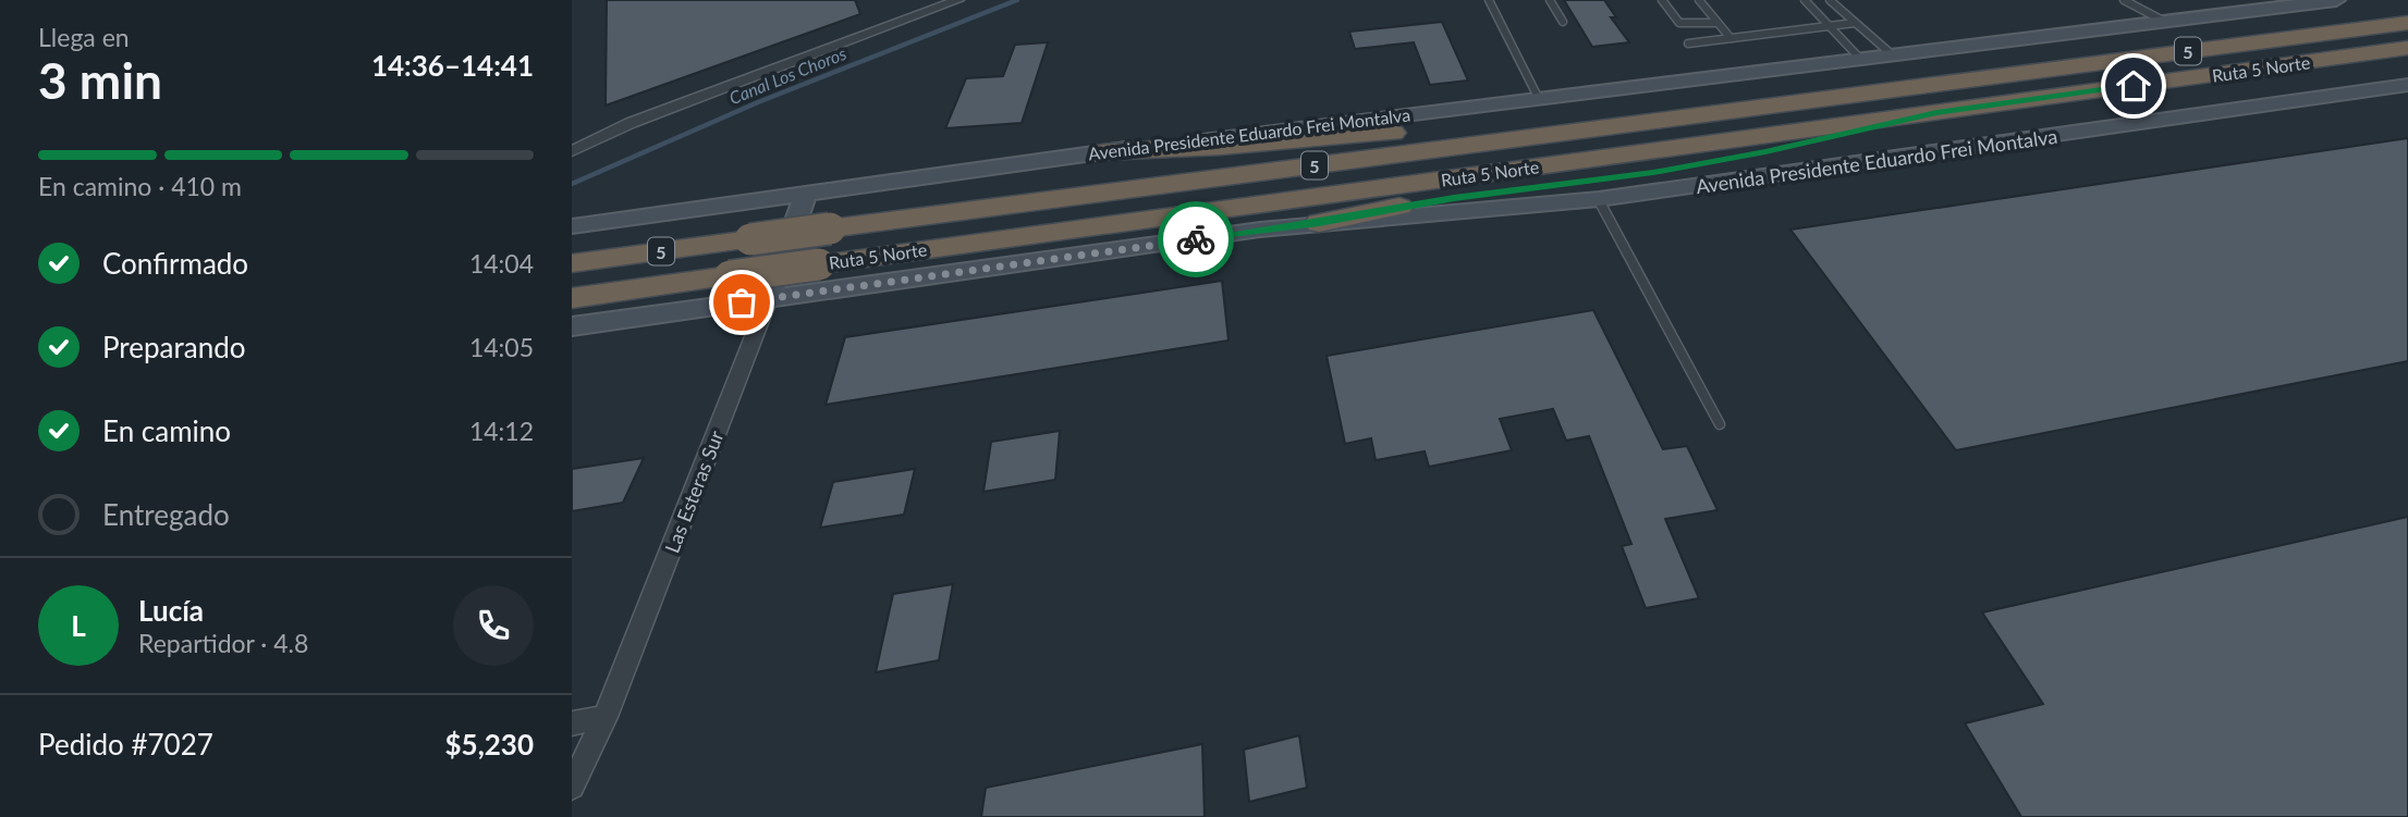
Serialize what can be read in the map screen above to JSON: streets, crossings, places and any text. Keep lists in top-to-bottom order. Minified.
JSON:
{"streets":{"highway":["5","Ruta 5 Norte"],"main road":["Avenida Presidente Eduardo Frei Montalva","Las Esteras Sur"]},"crossings":[["Avenida Presidente Eduardo Frei Montalva","Las Esteras Sur"]],"water":["Canal Los Choros"],"page":{"heading":["3 min","Llega en","14:36–14:41"],"panel":["Lucía","Repartidor · 4.8","Pedido #7027","$5,230"],"bar":"En camino · 410 m","list":[["Confirmado","14:04"],["Preparando","14:05"],["En camino","14:12"],"Entregado"],"round":"L"}}
